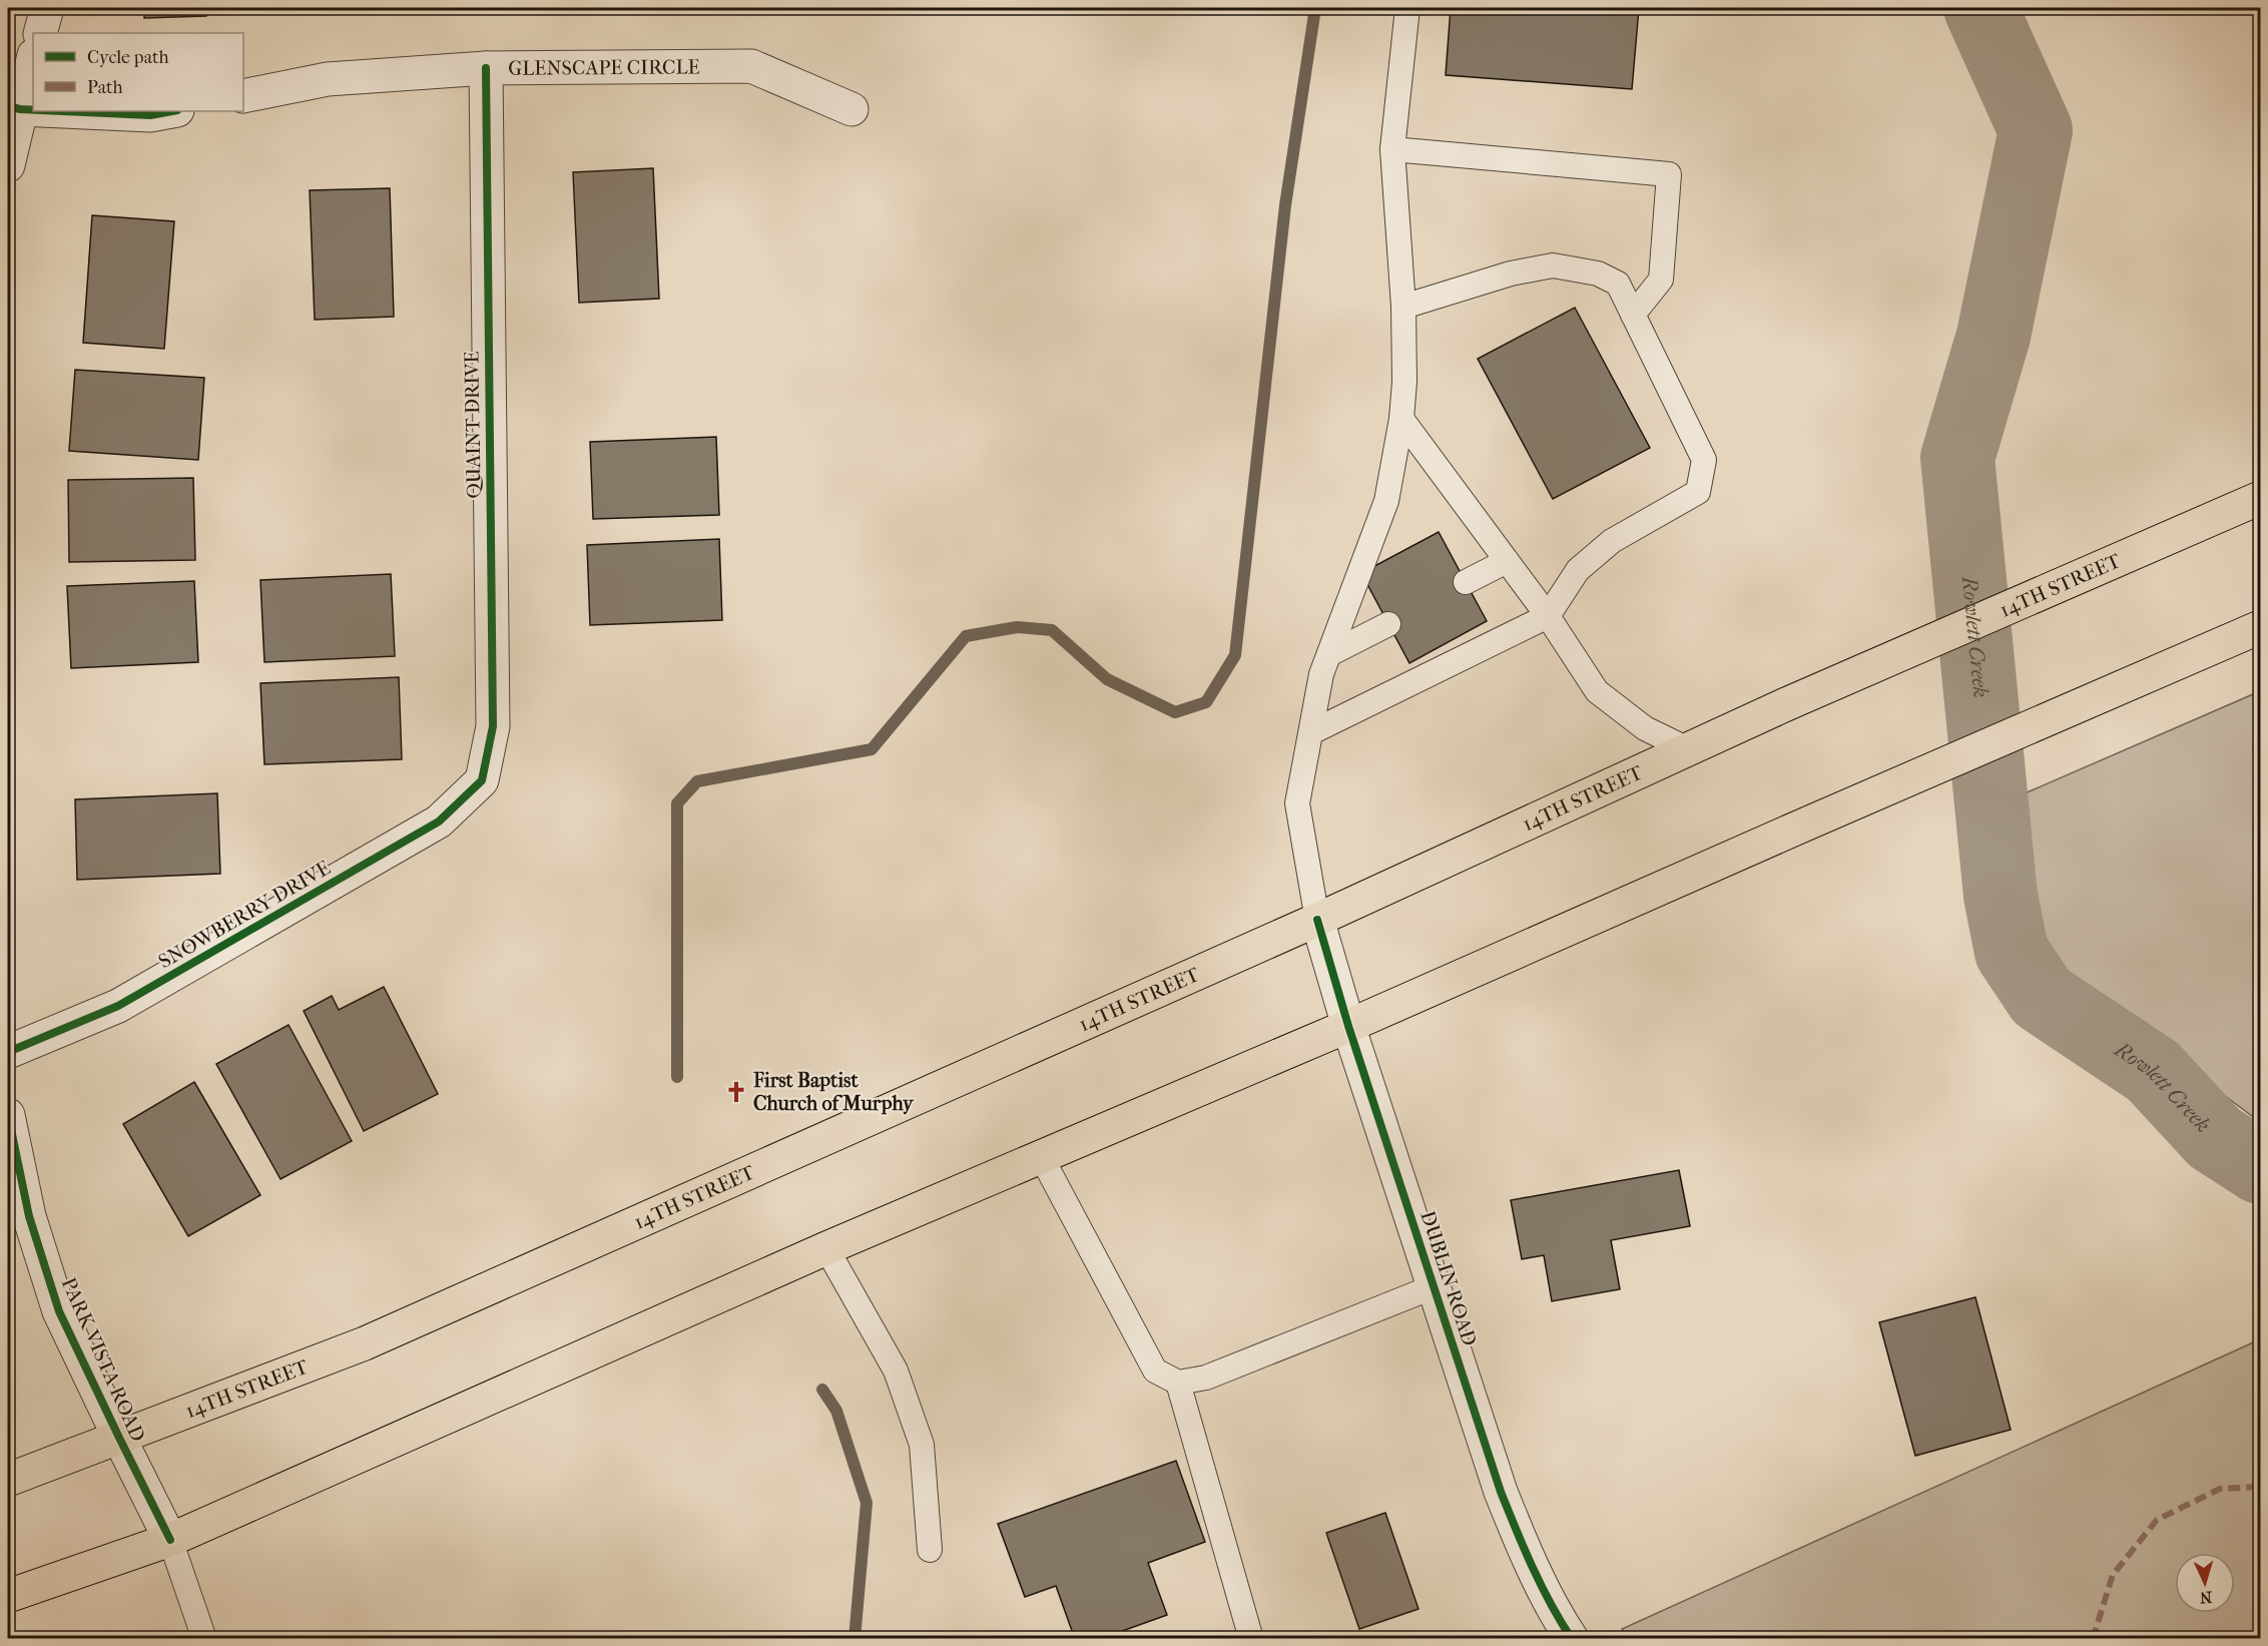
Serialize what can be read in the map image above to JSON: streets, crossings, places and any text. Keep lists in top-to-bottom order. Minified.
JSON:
{"streets":{"main road":["14TH STREET"],"street":["GLENSCAPE CIRCLE","QUAINT DRIVE","SNOWBERRY DRIVE","DUBLIN ROAD","PARK VISTA ROAD"]},"crossings":[["GLENSCAPE CIRCLE","QUAINT DRIVE"],["QUAINT DRIVE","SNOWBERRY DRIVE"],["14TH STREET","DUBLIN ROAD"],["14TH STREET","PARK VISTA ROAD"]],"water":["Rowlett Creek"],"places":{"church":["First Baptist Church of Murphy"]},"legend":["Cycle path","Path"],"north":"bottom"}
